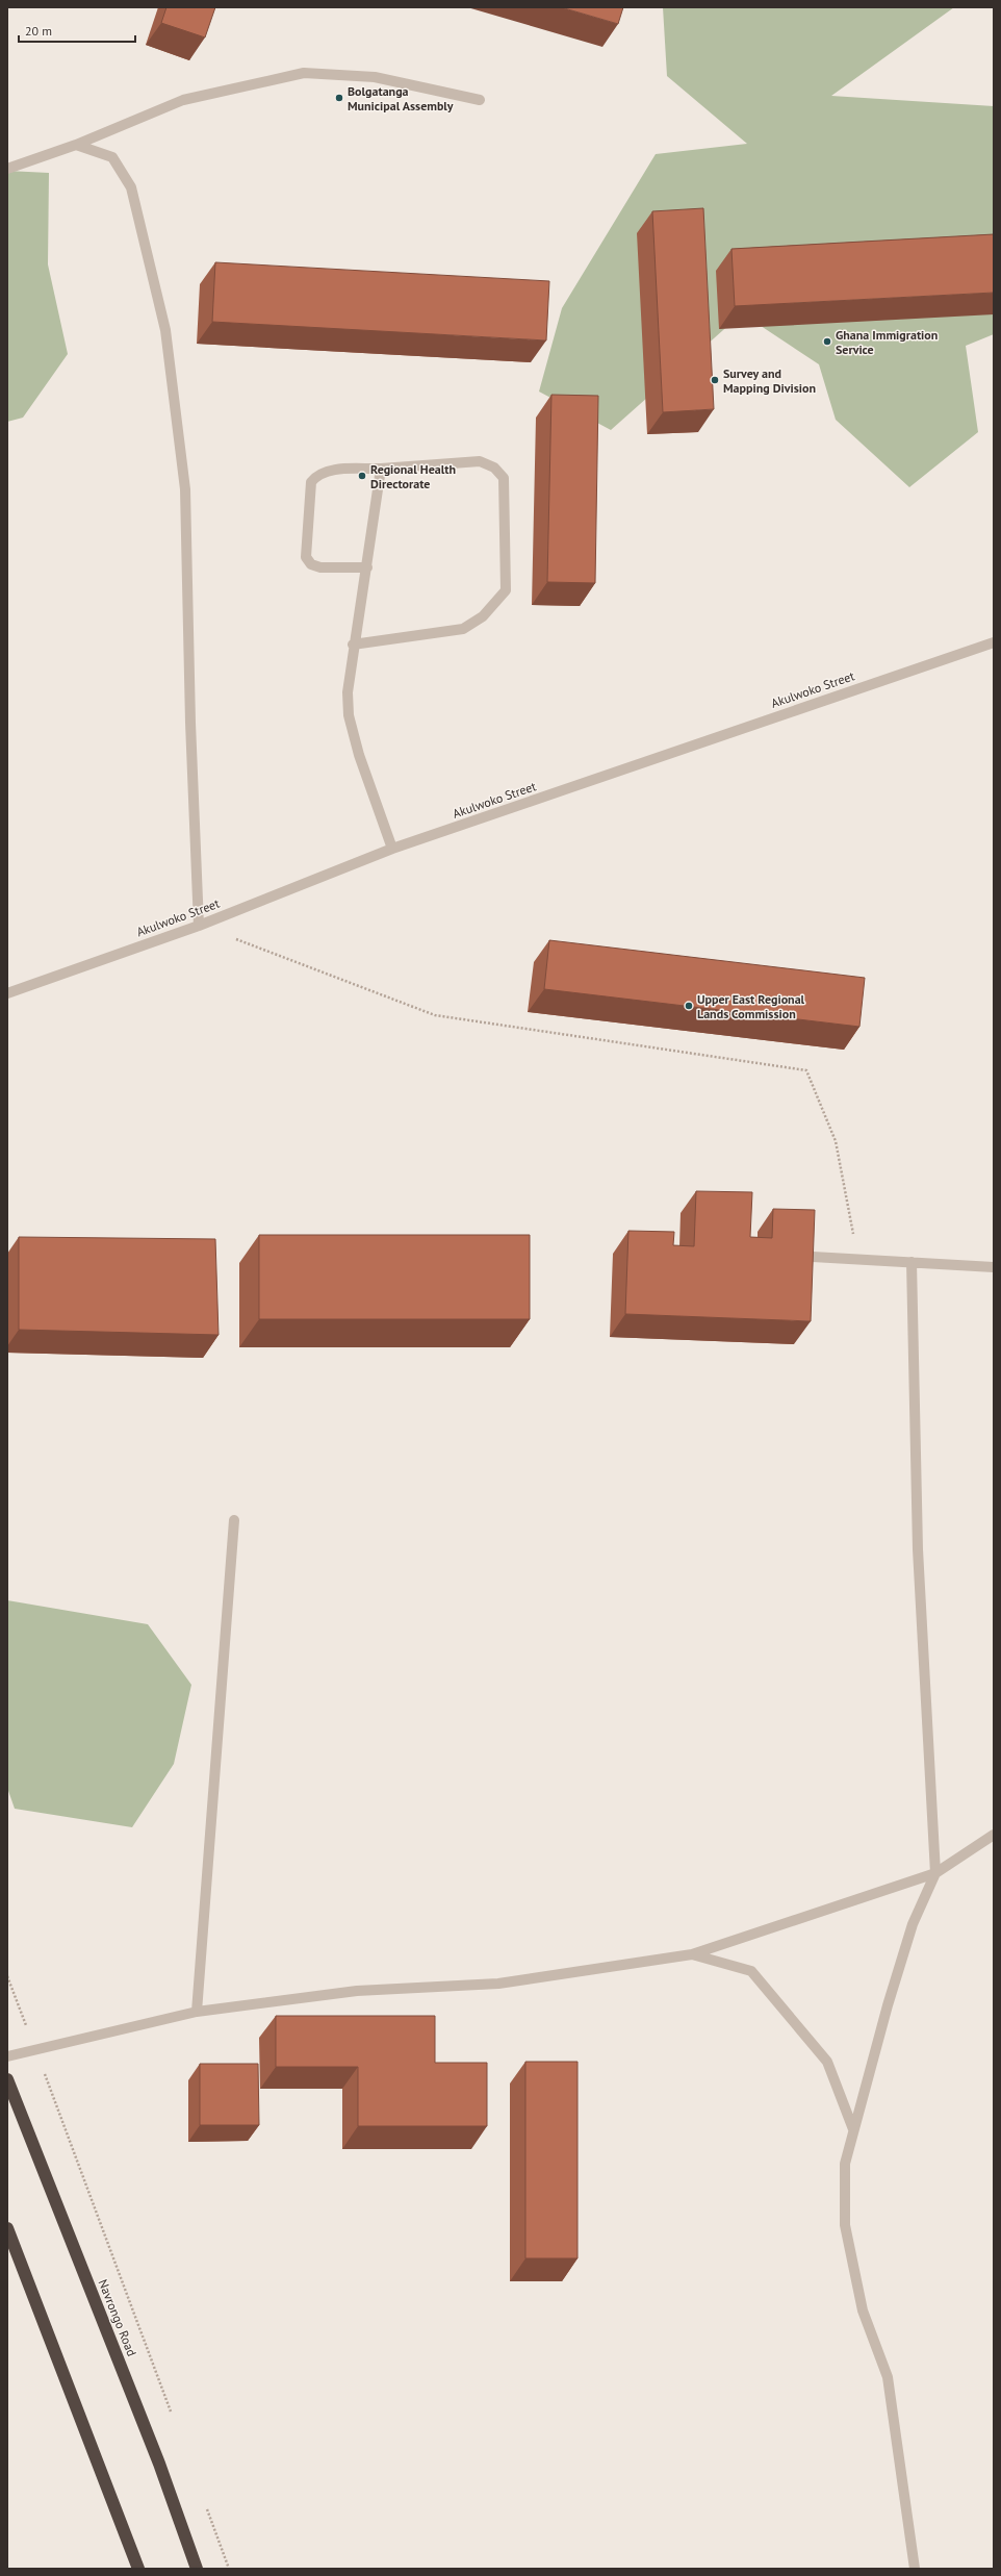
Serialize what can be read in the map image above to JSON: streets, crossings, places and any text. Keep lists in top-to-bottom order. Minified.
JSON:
{"streets":{"highway":["Navrongo Road"],"street":["Akulwoko Street"]},"places":["Bolgatanga Municipal Assembly","Ghana Immigration Service","Survey and Mapping Division","Regional Health Directorate","Upper East Regional Lands Commission"],"scale_bar":"20 m"}
